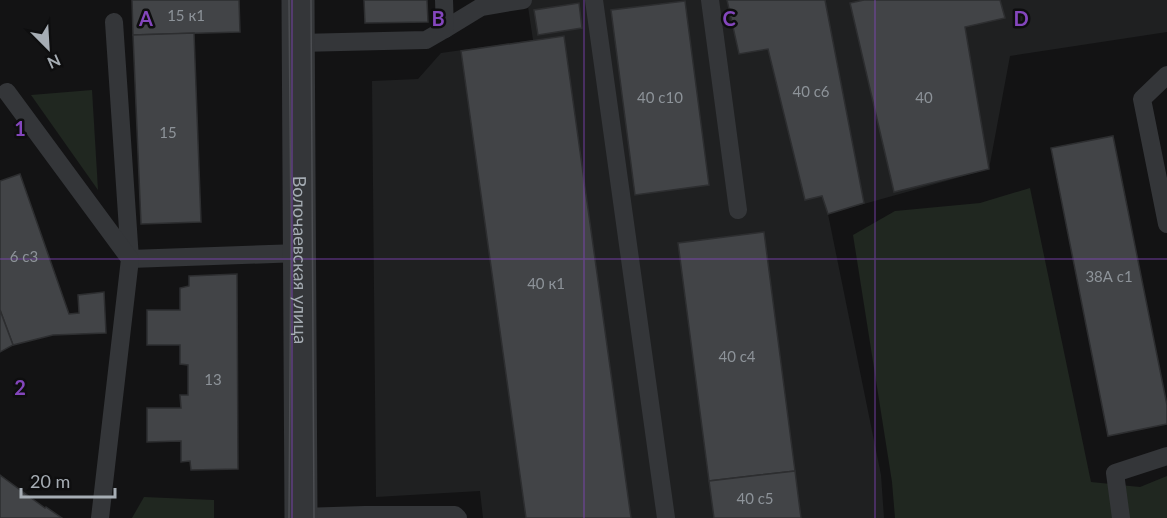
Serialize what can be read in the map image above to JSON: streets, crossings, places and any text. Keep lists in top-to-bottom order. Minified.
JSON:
{"streets":{"street":["Волочаевская улица"]},"house_numbers":["15 к1","40 с6","40 c10","40","15","6 с3","38А с1","40 к1","40 с4","13","40 с5"],"scale_bar":"20 m","north":"bottom right","grid":{"columns":["A","B","C","D"],"rows":["1","2"]}}
